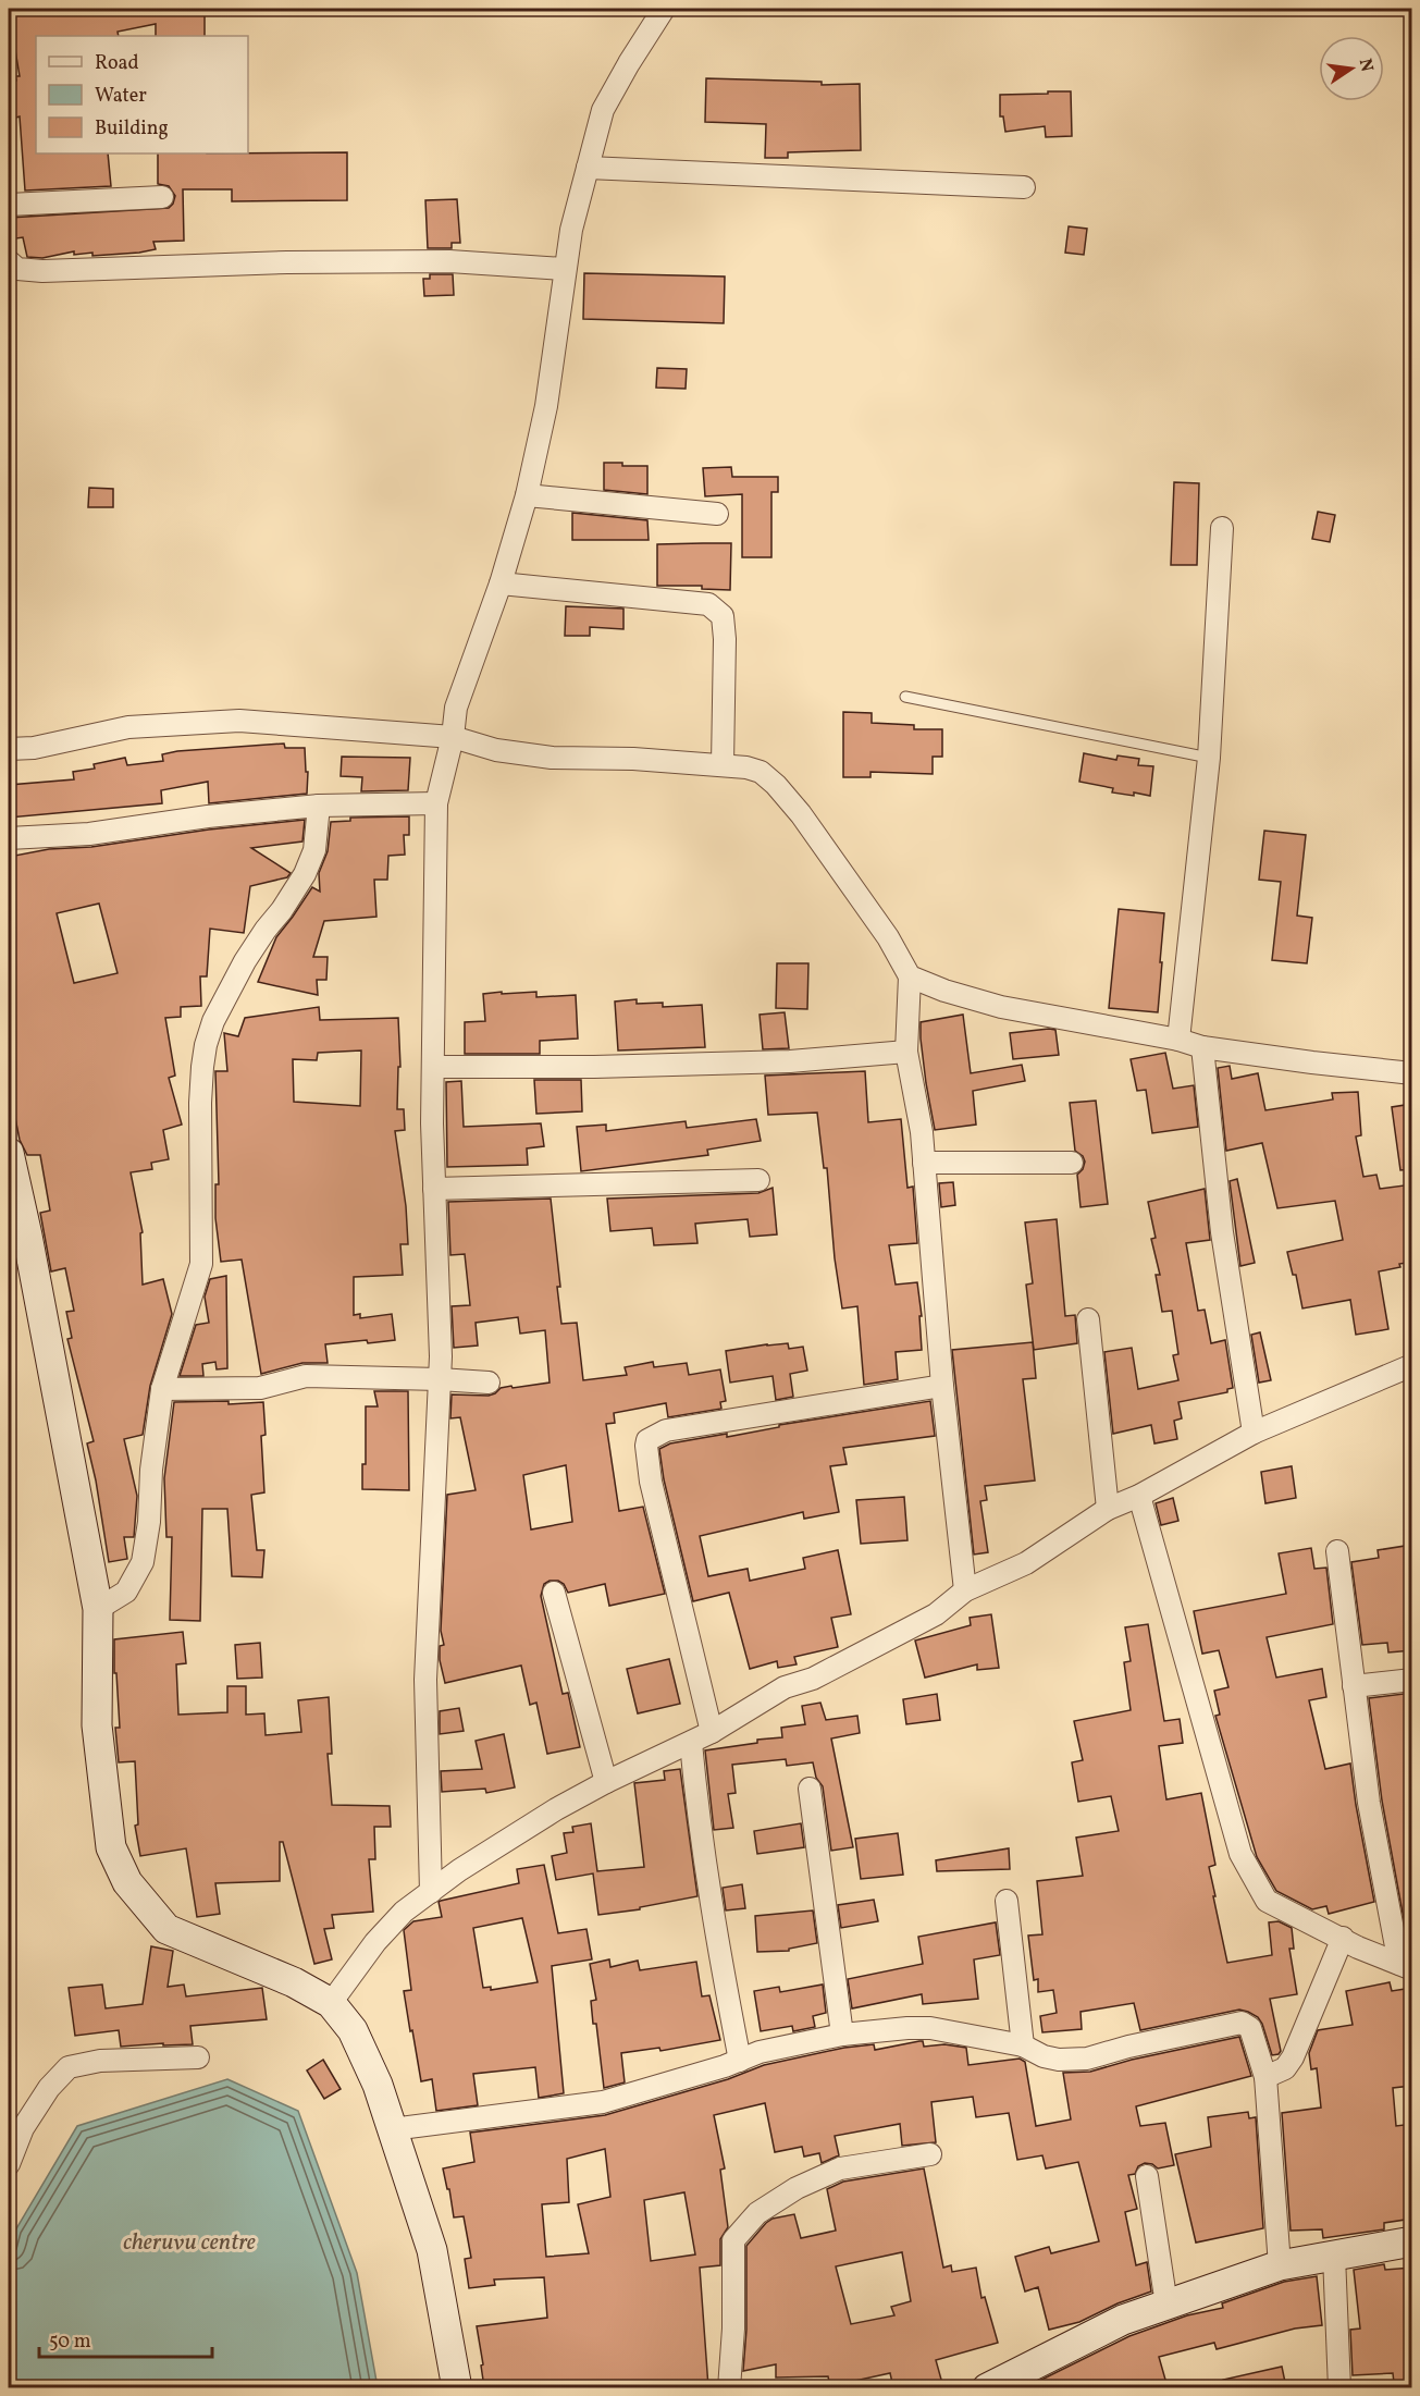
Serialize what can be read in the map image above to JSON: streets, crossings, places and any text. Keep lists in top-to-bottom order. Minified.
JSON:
{"water":["cheruvu centre"],"legend":["Road","Water","Building"],"scale_bar":"50 m","north":"right"}
